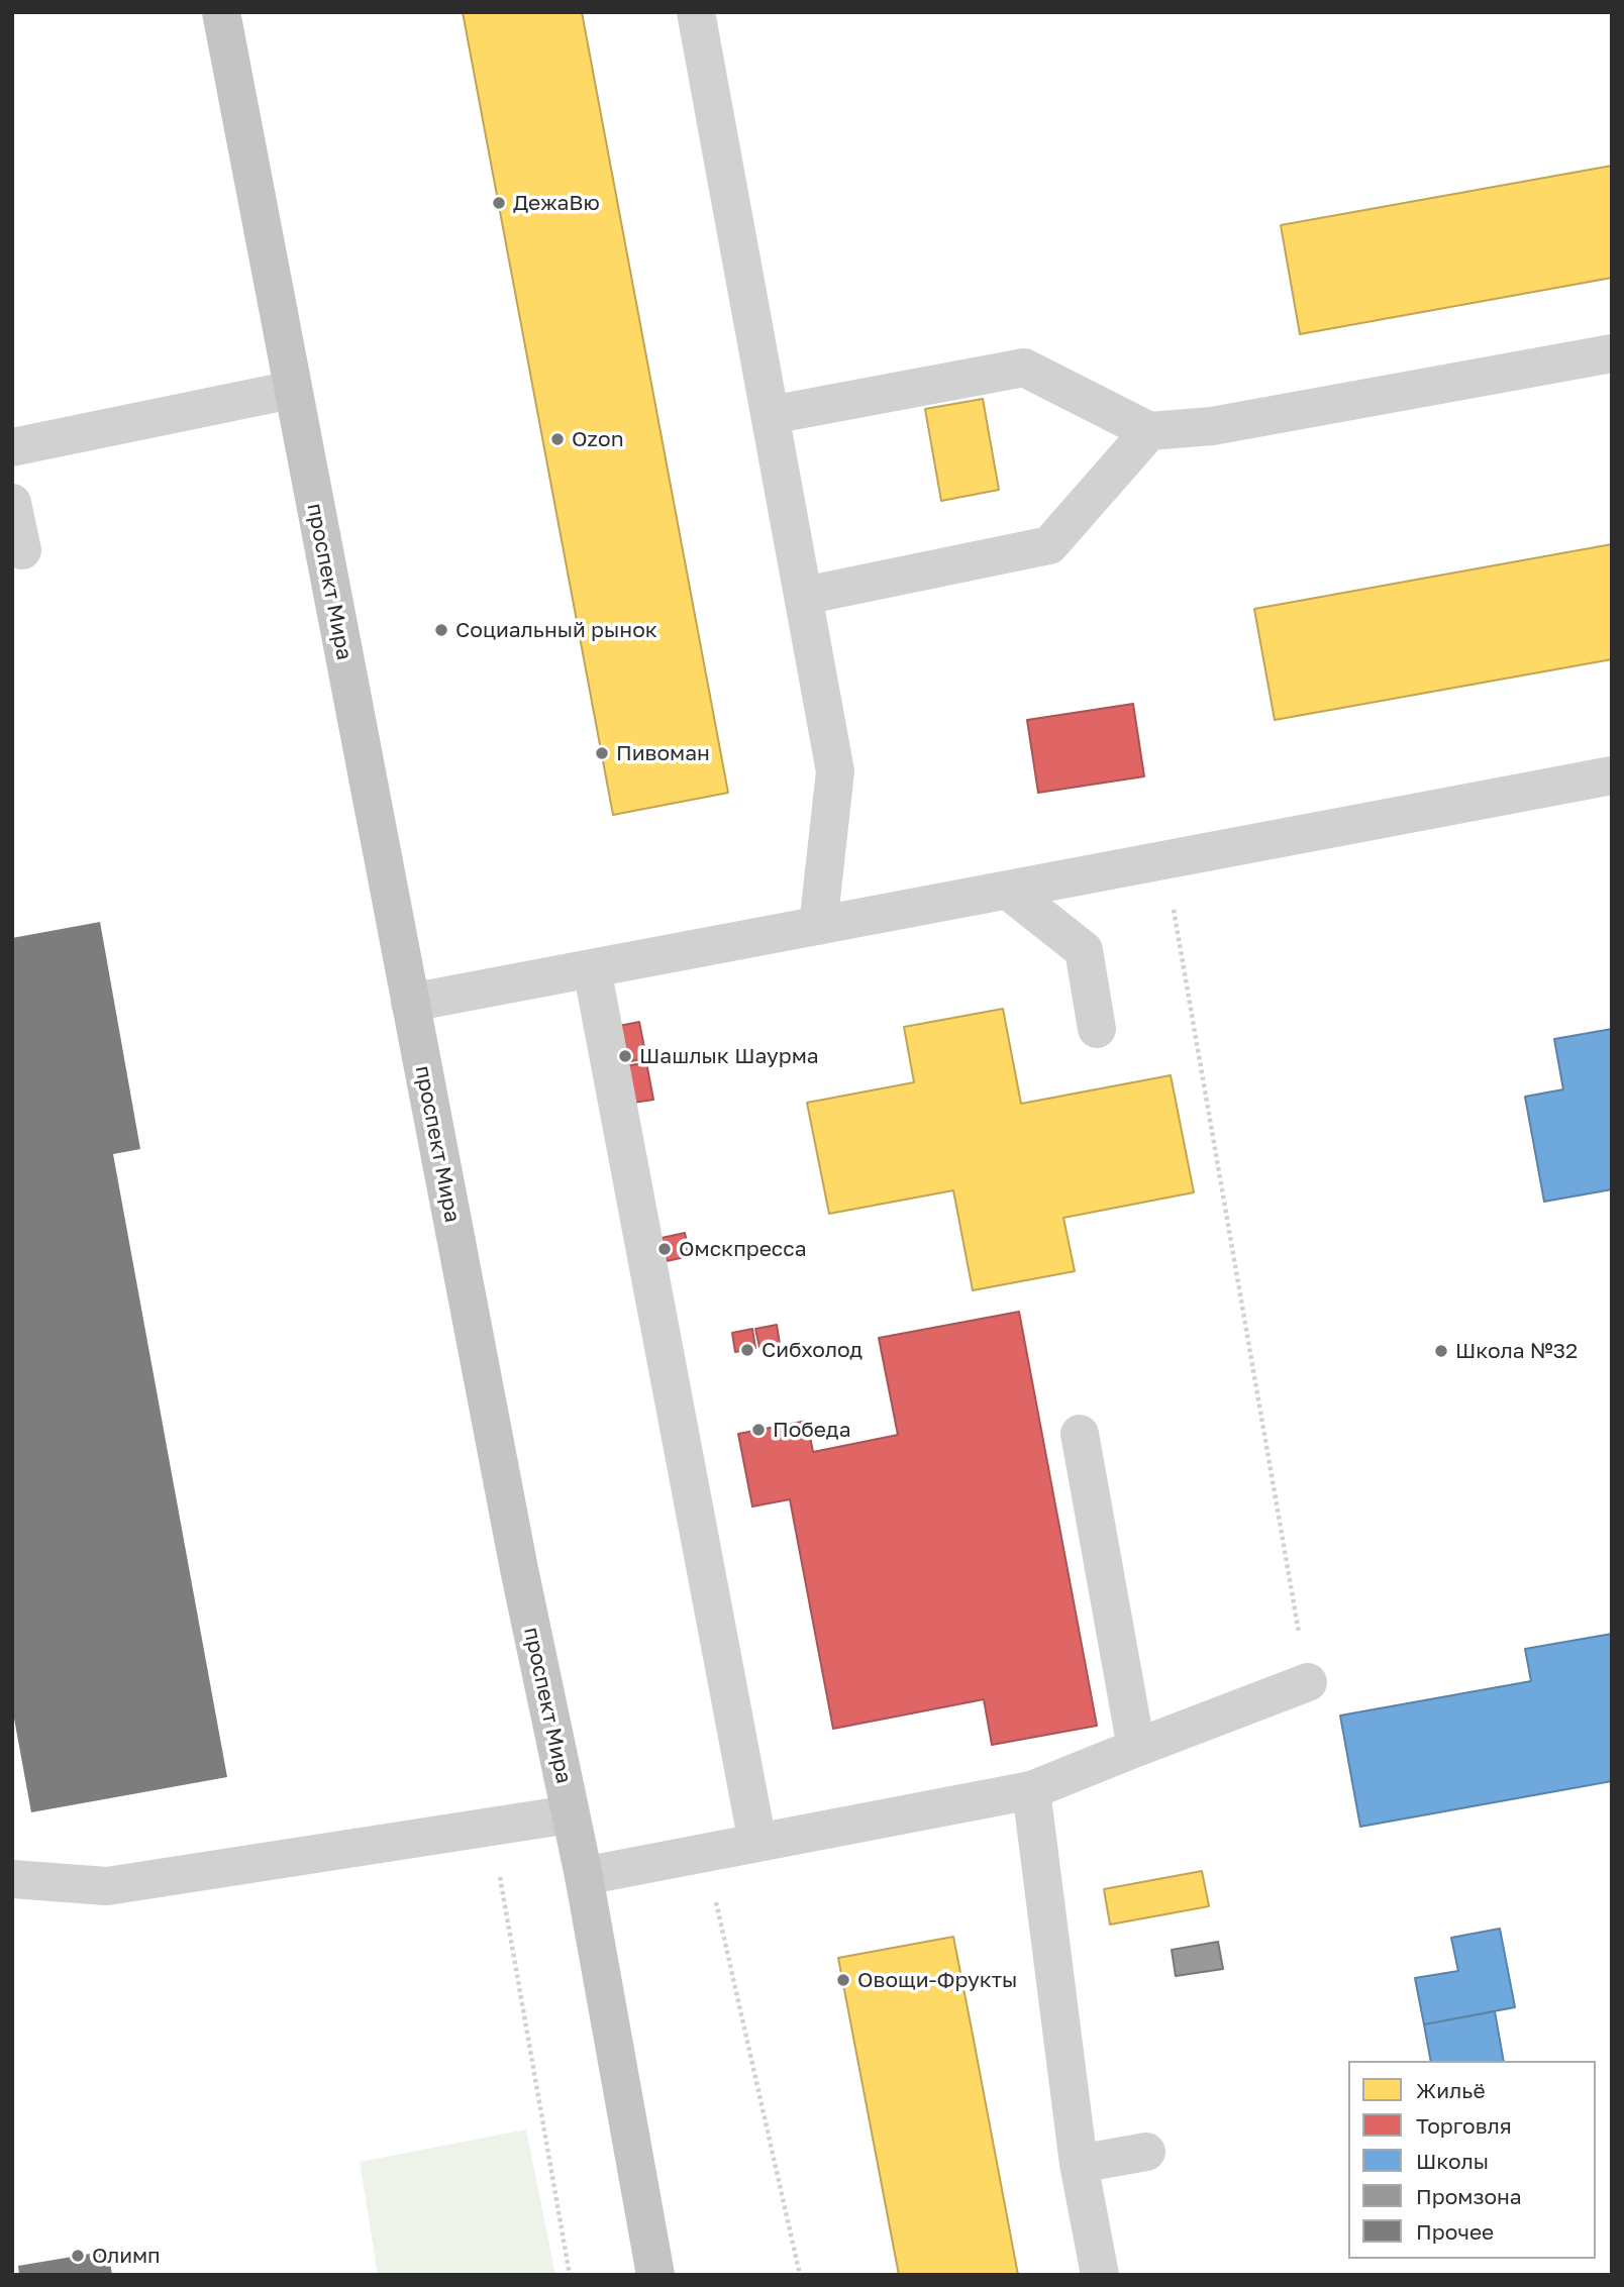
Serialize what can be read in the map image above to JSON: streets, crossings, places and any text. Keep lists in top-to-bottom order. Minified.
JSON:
{"streets":{"main road":["проспект Мира"]},"places":["ДежаВю","Ozon","Социальный рынок","Пивоман","Шашлык Шаурма","Омскпресса","Сибхолод","Школа №32","Победа","Овощи-Фрукты","Олимп"],"legend":["Жильё","Торговля","Школы","Промзона","Прочее"]}
